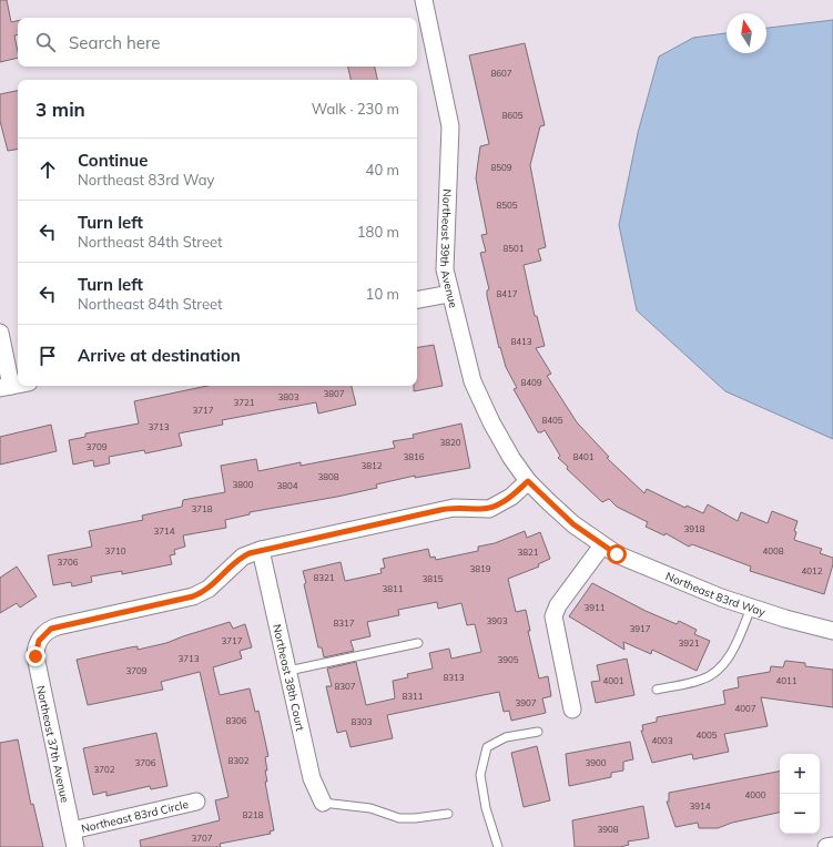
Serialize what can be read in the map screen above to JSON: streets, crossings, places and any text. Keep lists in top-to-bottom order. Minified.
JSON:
{"streets":{"street":["Northeast 39th Avenue","Northeast 83rd Way","Northeast 38th Court","Northeast 37th Avenue","Northeast 83rd Circle"]},"crossings":[["Northeast 39th Avenue","Northeast 83rd Way"],["Northeast 38th Court","Northeast 37th Avenue"],["Northeast 37th Avenue","Northeast 83rd Circle"]],"house_numbers":["8607","8605","8509","8505","8501","8417","8413","8409","3807","3803","3721","3717","8405","3713","3820","3709","3816","8401","3812","3808","3800","3804","3718","3918","3714","3710","4008","3821","3706","3819","4012","8321","3815","3811","3911","3903","8317","3917","3717","3921","3713","3905","3709","8313","4001","4011","8307","8311","3907","4007","8306","8303","4005","4003","8302","3706","3900","3702","4000","3914","8218","3908","3707"],"north":"top","page":{"search":"Search here","heading":["3 min","Walk · 230 m"],"list":[["Continue","Northeast 83rd Way","40 m"],["Turn left","Northeast 84th Street","180 m"],["Turn left","Northeast 84th Street","10 m"],"Arrive at destination"],"map_buttons":["+","−"]}}
